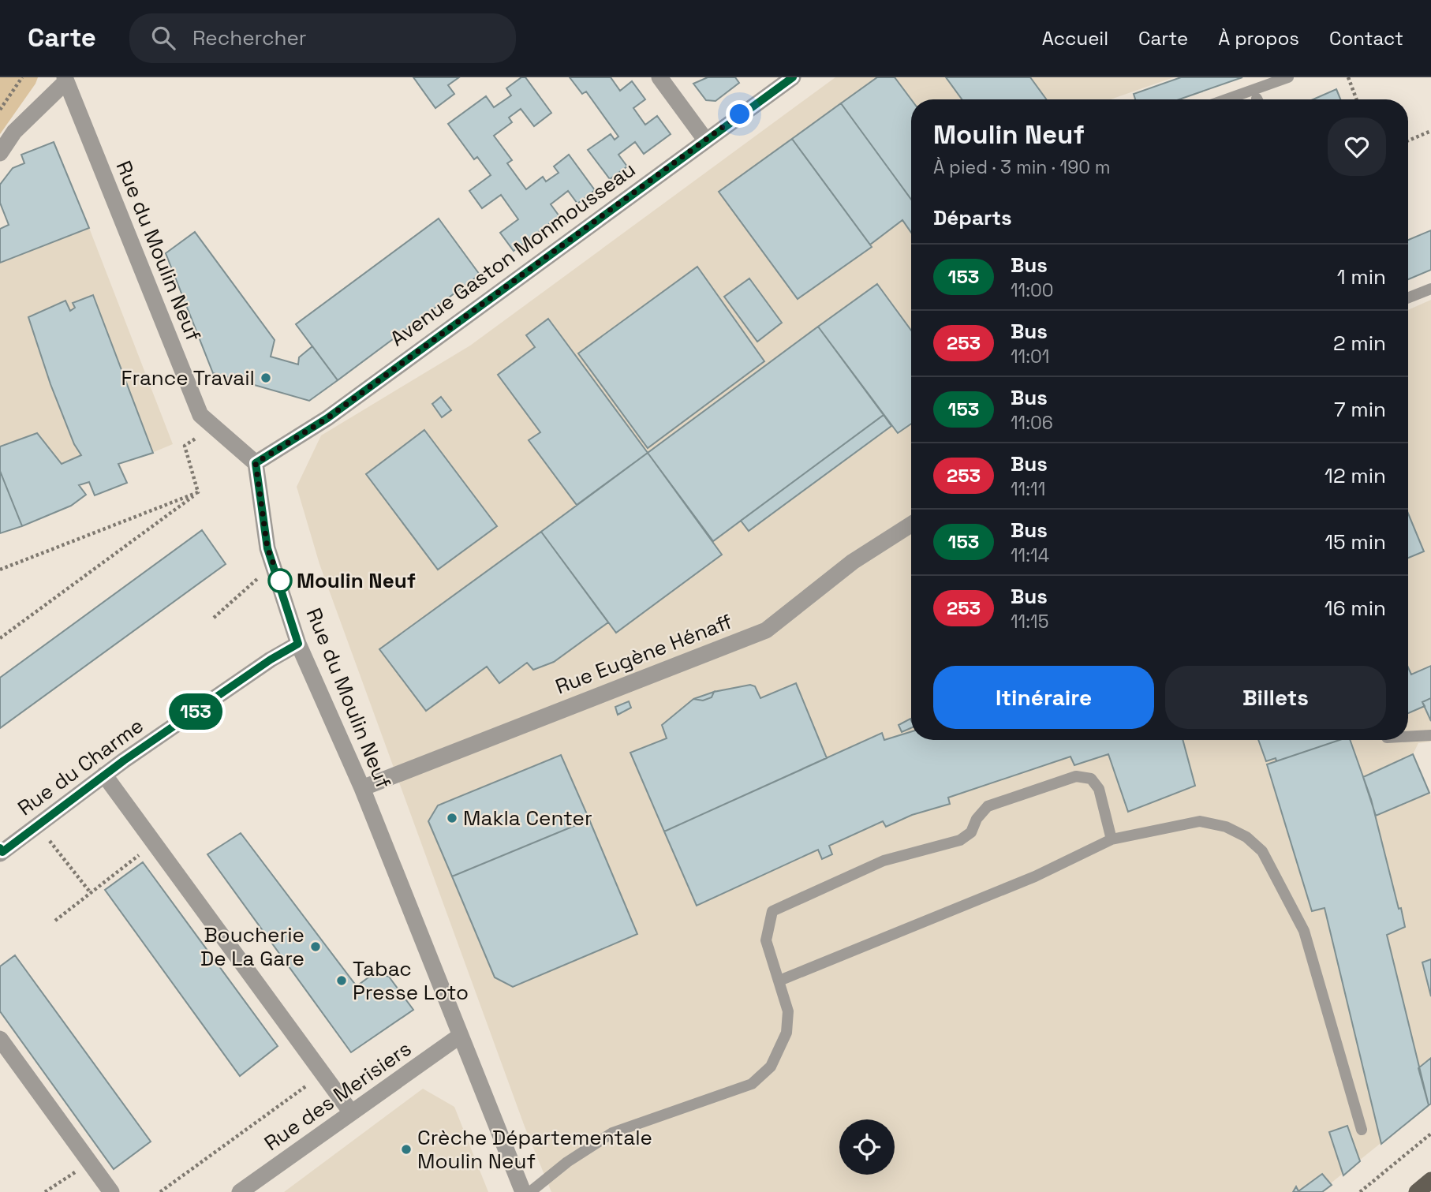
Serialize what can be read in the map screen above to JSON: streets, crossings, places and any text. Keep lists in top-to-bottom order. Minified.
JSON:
{"streets":{"street":["Rue du Moulin Neuf","Avenue Gaston Monmousseau","Rue Eugène Hénaff","Rue du Charme","Rue des Merisiers"]},"crossings":[["Rue du Moulin Neuf","Avenue Gaston Monmousseau"],["Rue du Moulin Neuf","Rue Eugène Hénaff"],["Rue du Moulin Neuf","Rue du Charme"],["Rue du Moulin Neuf","Rue des Merisiers"]],"places":["France Travail","Moulin Neuf","Makla Center","Boucherie De La Gare","Tabac Presse Loto","Crèche Départementale Moulin Neuf"],"lines":["bus line 153"],"page":{"header":"Carte","search":"Rechercher","nav":["Accueil","Carte","À propos","Contact"],"on_map":"153","heading":[["Moulin Neuf","À pied · 3 min · 190 m"],"Départs"],"list":[{"mark":"153","name":"Bus","note":"11:00","value":"1 min"},{"mark":"253","name":"Bus","note":"11:01","value":"2 min"},{"mark":"153","name":"Bus","note":"11:06","value":"7 min"},{"mark":"253","name":"Bus","note":"11:11","value":"12 min"},{"mark":"153","name":"Bus","note":"11:14","value":"15 min"},{"mark":"253","name":"Bus","note":"11:15","value":"16 min"}],"buttons":["Itinéraire","Billets"]}}
